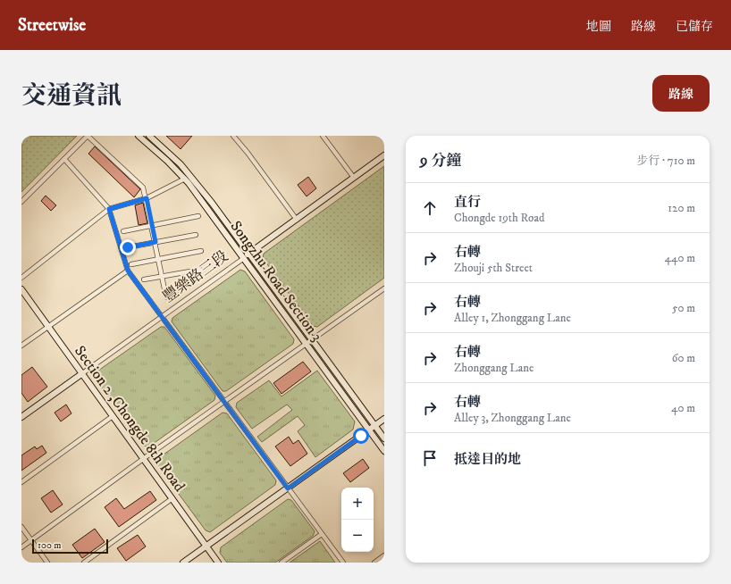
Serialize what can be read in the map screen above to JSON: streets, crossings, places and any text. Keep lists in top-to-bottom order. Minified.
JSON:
{"streets":{"street":["豐樂路三段","Songzhu Road Section 3","Section 2 ,Chongde 8th Road"]},"crossings":[["豐樂路三段","Songzhu Road Section 3"],["豐樂路三段","Section 2 ,Chongde 8th Road"]],"scale_bar":"100 m","page":{"header":"Streetwise","nav":["地圖","路線","已儲存"],"title":"交通資訊","buttons":"路線","heading":["9 分鐘","步行 · 710 m"],"list":[["直行","Chongde 19th Road","120 m"],["右轉","Zhouji 5th Street","440 m"],["右轉","Alley 1, Zhonggang Lane","50 m"],["右轉","Zhonggang Lane","60 m"],["右轉","Alley 3, Zhonggang Lane","40 m"],"抵達目的地"],"map_buttons":["+","−"],"scale":"100 m"}}
